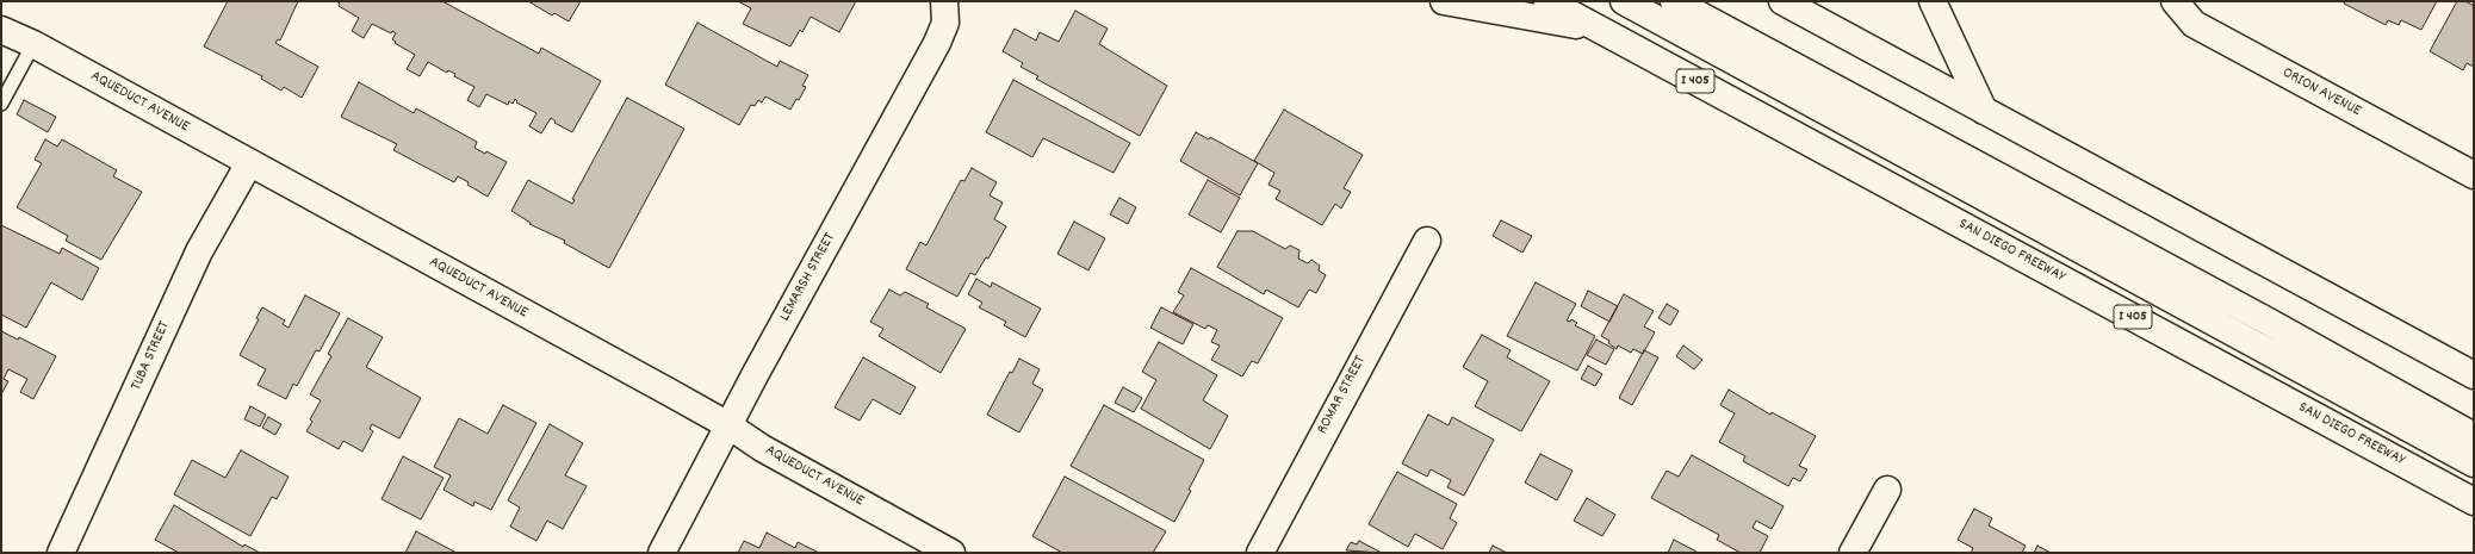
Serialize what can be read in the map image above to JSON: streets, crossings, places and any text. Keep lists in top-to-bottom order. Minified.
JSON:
{"streets":{"main road":["I 405","ORION AVENUE","AQUEDUCT AVENUE","SAN DIEGO FREEWAY","LEMARSH STREET","TUBA STREET","ROMAR STREET"]},"crossings":[["AQUEDUCT AVENUE","LEMARSH STREET"],["AQUEDUCT AVENUE","TUBA STREET"]]}
